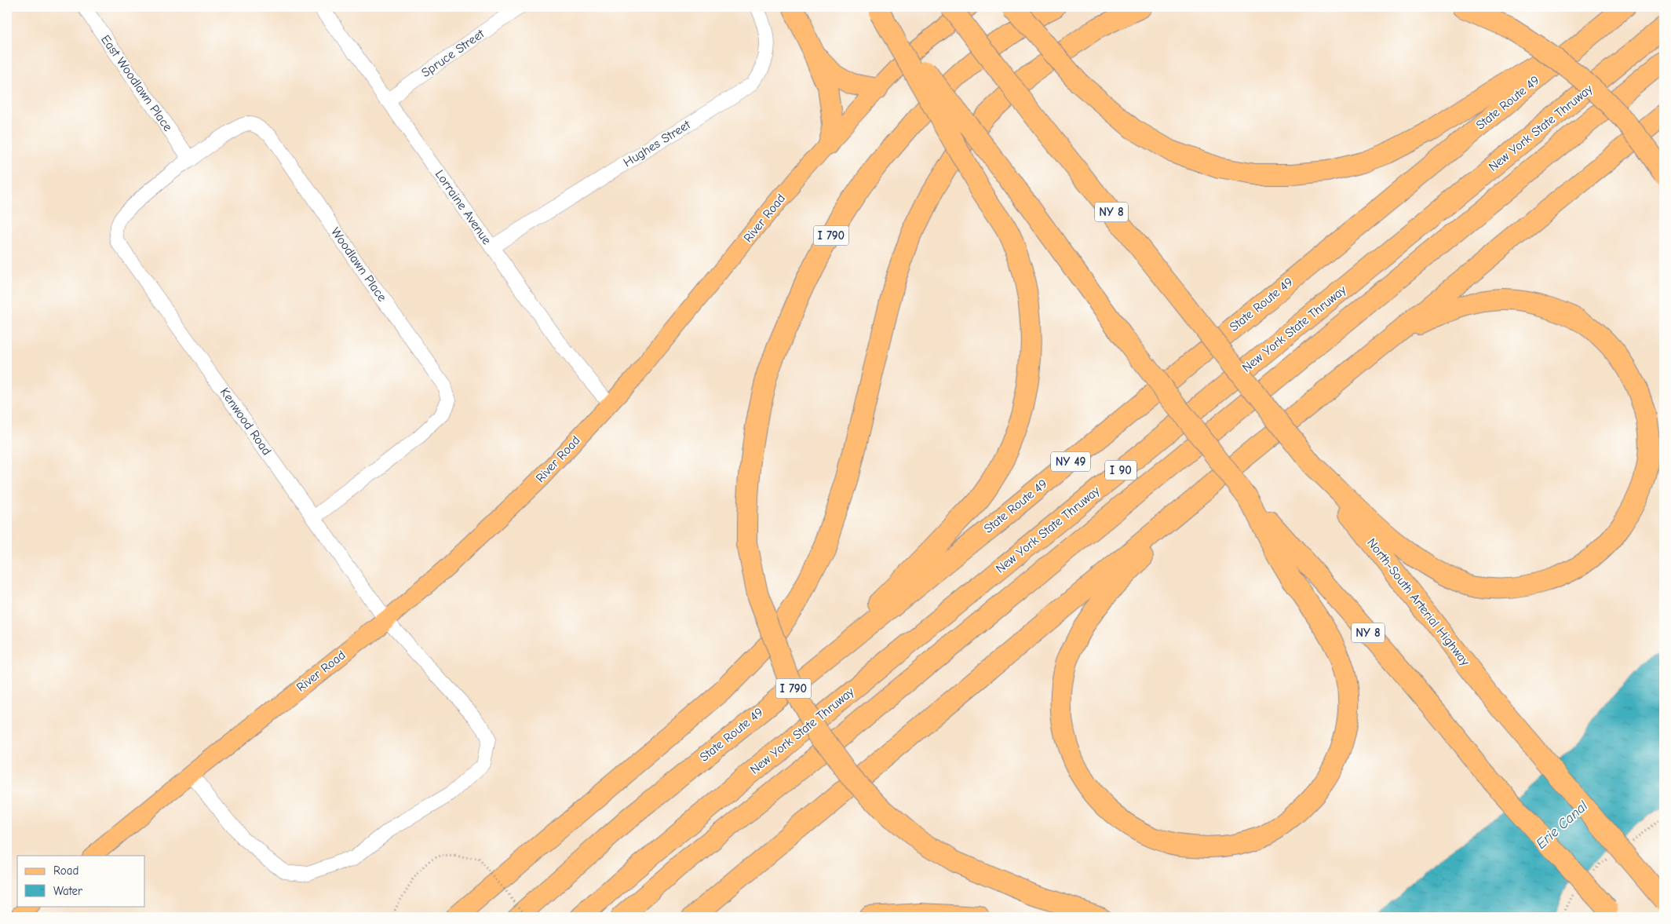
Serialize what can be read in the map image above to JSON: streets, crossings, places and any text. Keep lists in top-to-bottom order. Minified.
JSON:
{"streets":{"highway":["State Route 49","New York State Thruway","NY 8","I 790","NY 49","I 90","North-South Arterial Highway"],"main road":["River Road"],"street":["Spruce Street","East Woodlawn Place","Hughes Street","Lorraine Avenue","Woodlawn Place","Kenwood Road"]},"crossings":[["Spruce Street","Lorraine Avenue"],["East Woodlawn Place","Woodlawn Place"],["Hughes Street","Lorraine Avenue"],["Lorraine Avenue","River Road"],["River Road","Kenwood Road"],["Woodlawn Place","Kenwood Road"]],"water":["Erie Canal"],"legend":["Road","Water"]}
